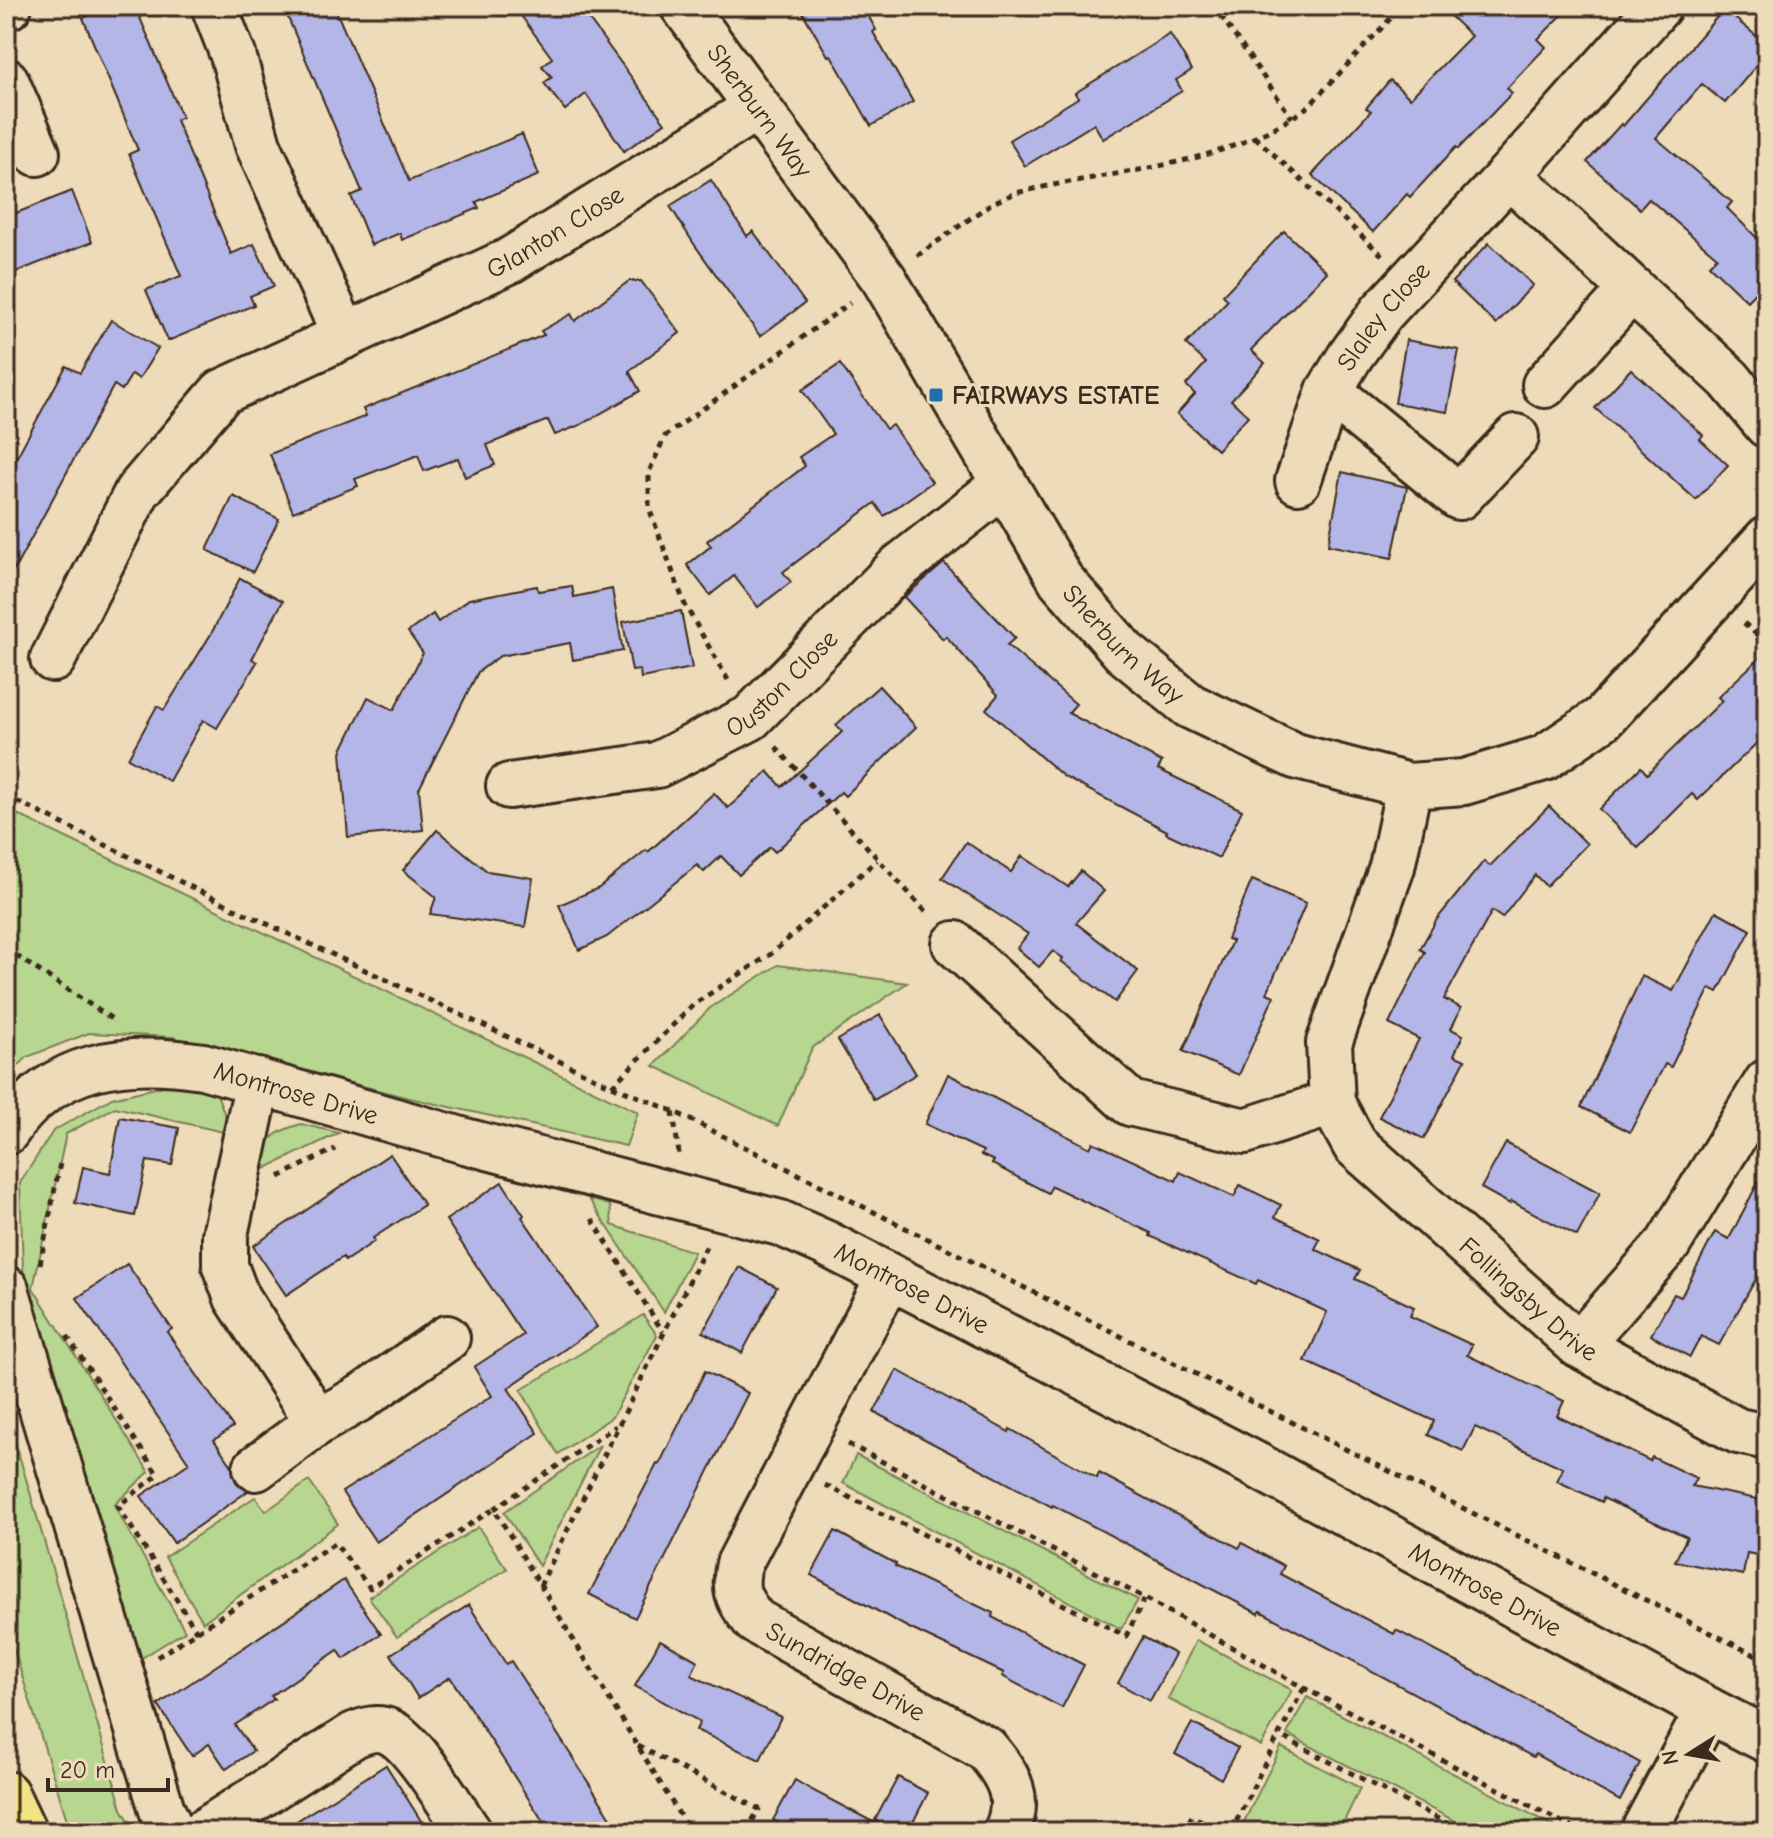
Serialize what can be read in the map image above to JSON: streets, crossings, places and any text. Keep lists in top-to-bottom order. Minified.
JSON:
{"streets":{"street":["Sherburn Way","Glanton Close","Slaley Close","Ouston Close","Montrose Drive","Follingsby Drive","Sundridge Drive"]},"crossings":[["Sherburn Way","Glanton Close"],["Sherburn Way","Ouston Close"],["Sherburn Way","Follingsby Drive"],["Montrose Drive","Sundridge Drive"]],"places":{"transit":["FAIRWAYS ESTATE"]},"scale_bar":"20 m","north":"left"}
